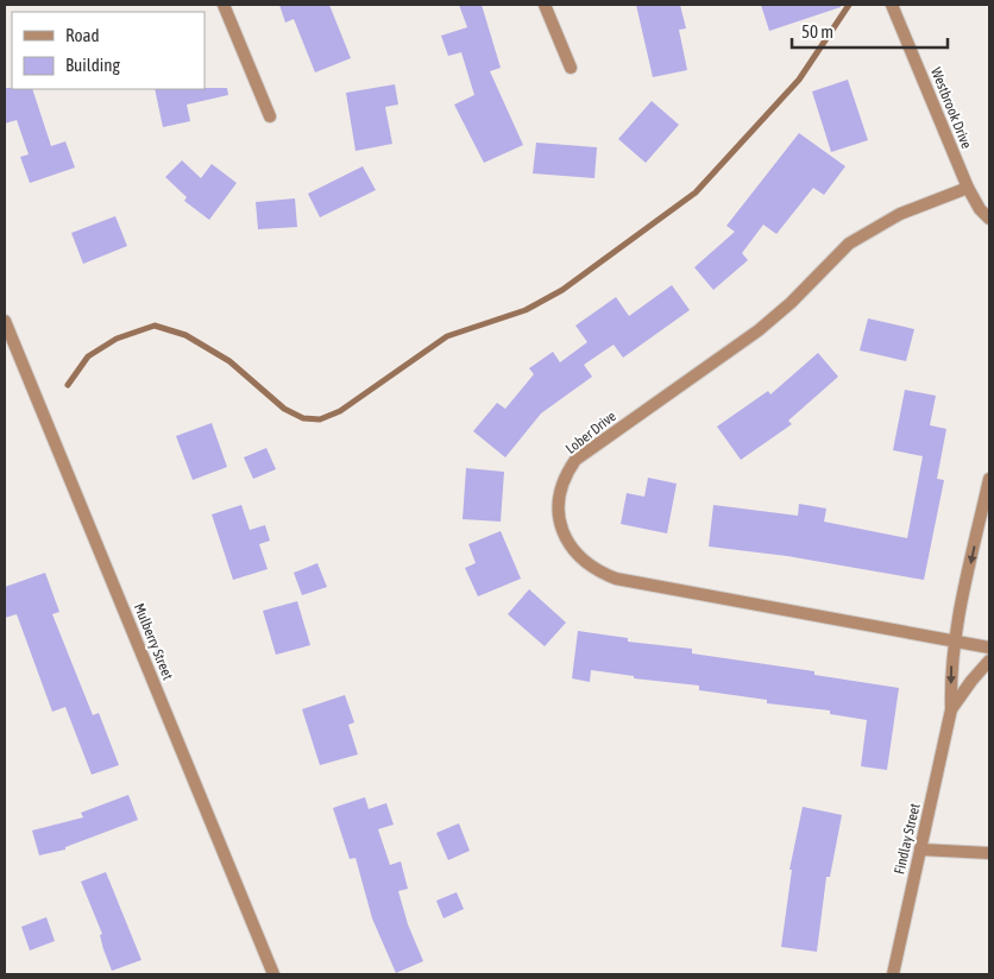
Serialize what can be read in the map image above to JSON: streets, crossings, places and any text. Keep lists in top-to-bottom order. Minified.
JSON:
{"streets":{"street":["Westbrook Drive","Lober Drive","Mulberry Street","Findlay Street"]},"crossings":[["Westbrook Drive","Lober Drive"],["Lober Drive","Findlay Street"]],"one_way":["Findlay Street"],"legend":["Road","Building"],"scale_bar":"50 m"}
